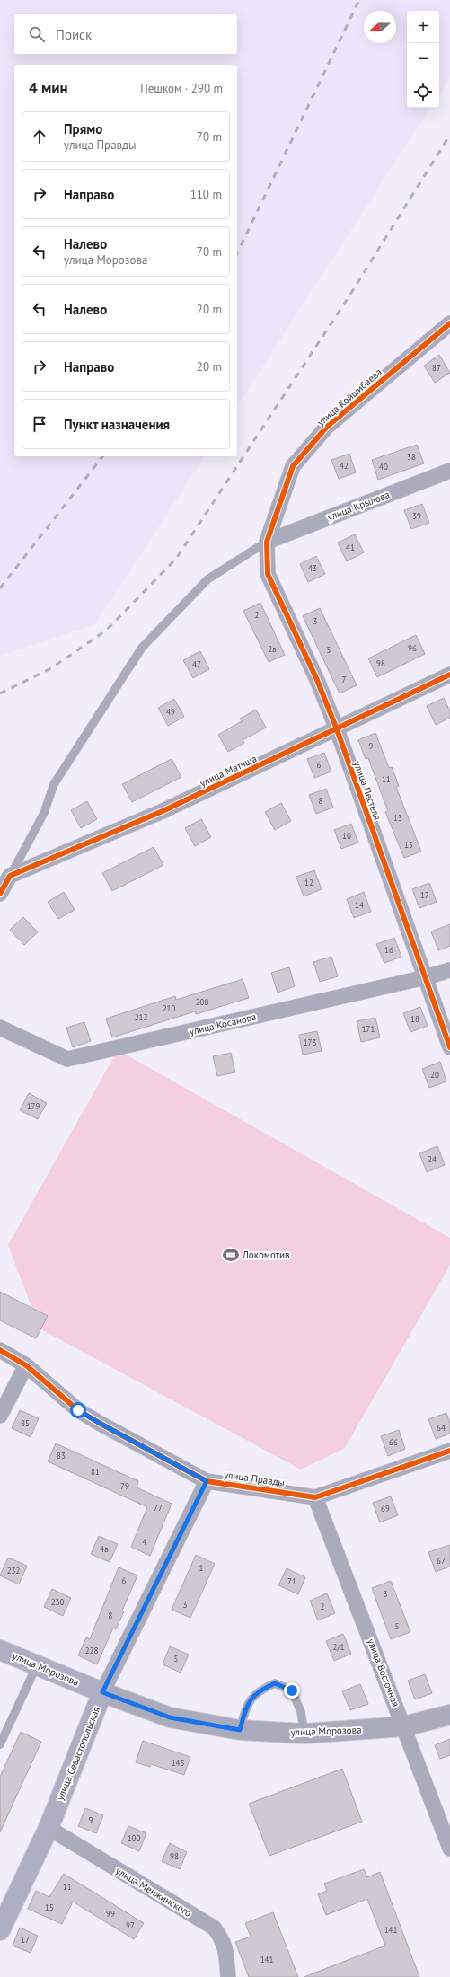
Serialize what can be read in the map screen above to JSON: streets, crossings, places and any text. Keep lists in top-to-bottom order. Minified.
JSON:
{"streets":{"main road":["улица Морозова","улица Севастопольская"],"street":["улица Койшибаева","улица Крылова","улица Матяша","улица Пестеля","улица Косанова","улица Правды","улица Восточная","улица Менжинского"]},"crossings":[["улица Койшибаева","улица Крылова"],["улица Койшибаева","улица Пестеля"],["улица Крылова","улица Пестеля"],["улица Матяша","улица Пестеля"],["улица Пестеля","улица Косанова"],["улица Правды","улица Восточная"],["улица Правды","улица Севастопольская"],["улица Морозова","улица Восточная"],["улица Морозова","улица Севастопольская"],["улица Севастопольская","улица Менжинского"]],"places":{"sports":["Локомотив"]},"house_numbers":["87","38","42","40","39","41","43","2","3","96","2а","5","98","47","7","49","9","6","11","8","13","10","15","12","17","14","16","208","210","212","18","171","173","20","179","24","85","64","66","83","81","79","77","69","4","4а","67","1","232","6","71","3","230","3","2","8","5","2/1","228","5","145","9","100","98","11","15","99","97","141","17","141"],"north":"left","page":{"map_buttons":["+","−"],"search":"Поиск","heading":["4 мин","Пешком · 290 m"],"list":[["Прямо","улица Правды","70 m"],["Направо","110 m"],["Налево","улица Морозова","70 m"],["Налево","20 m"],["Направо","20 m"],"Пункт назначения"]}}
